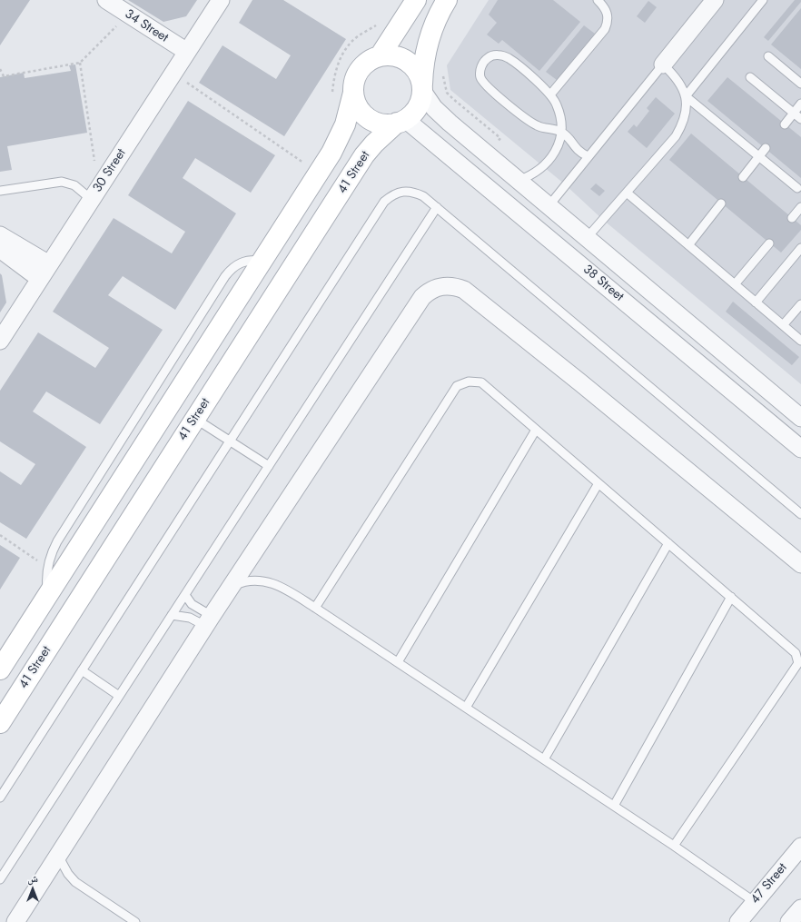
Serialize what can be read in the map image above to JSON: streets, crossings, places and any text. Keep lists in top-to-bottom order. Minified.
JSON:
{"streets":{"street":["34 Street","30 Street","41 Street","38 Street","47 Street"]},"crossings":[["34 Street","30 Street"],["41 Street","38 Street"]],"north":"top"}
